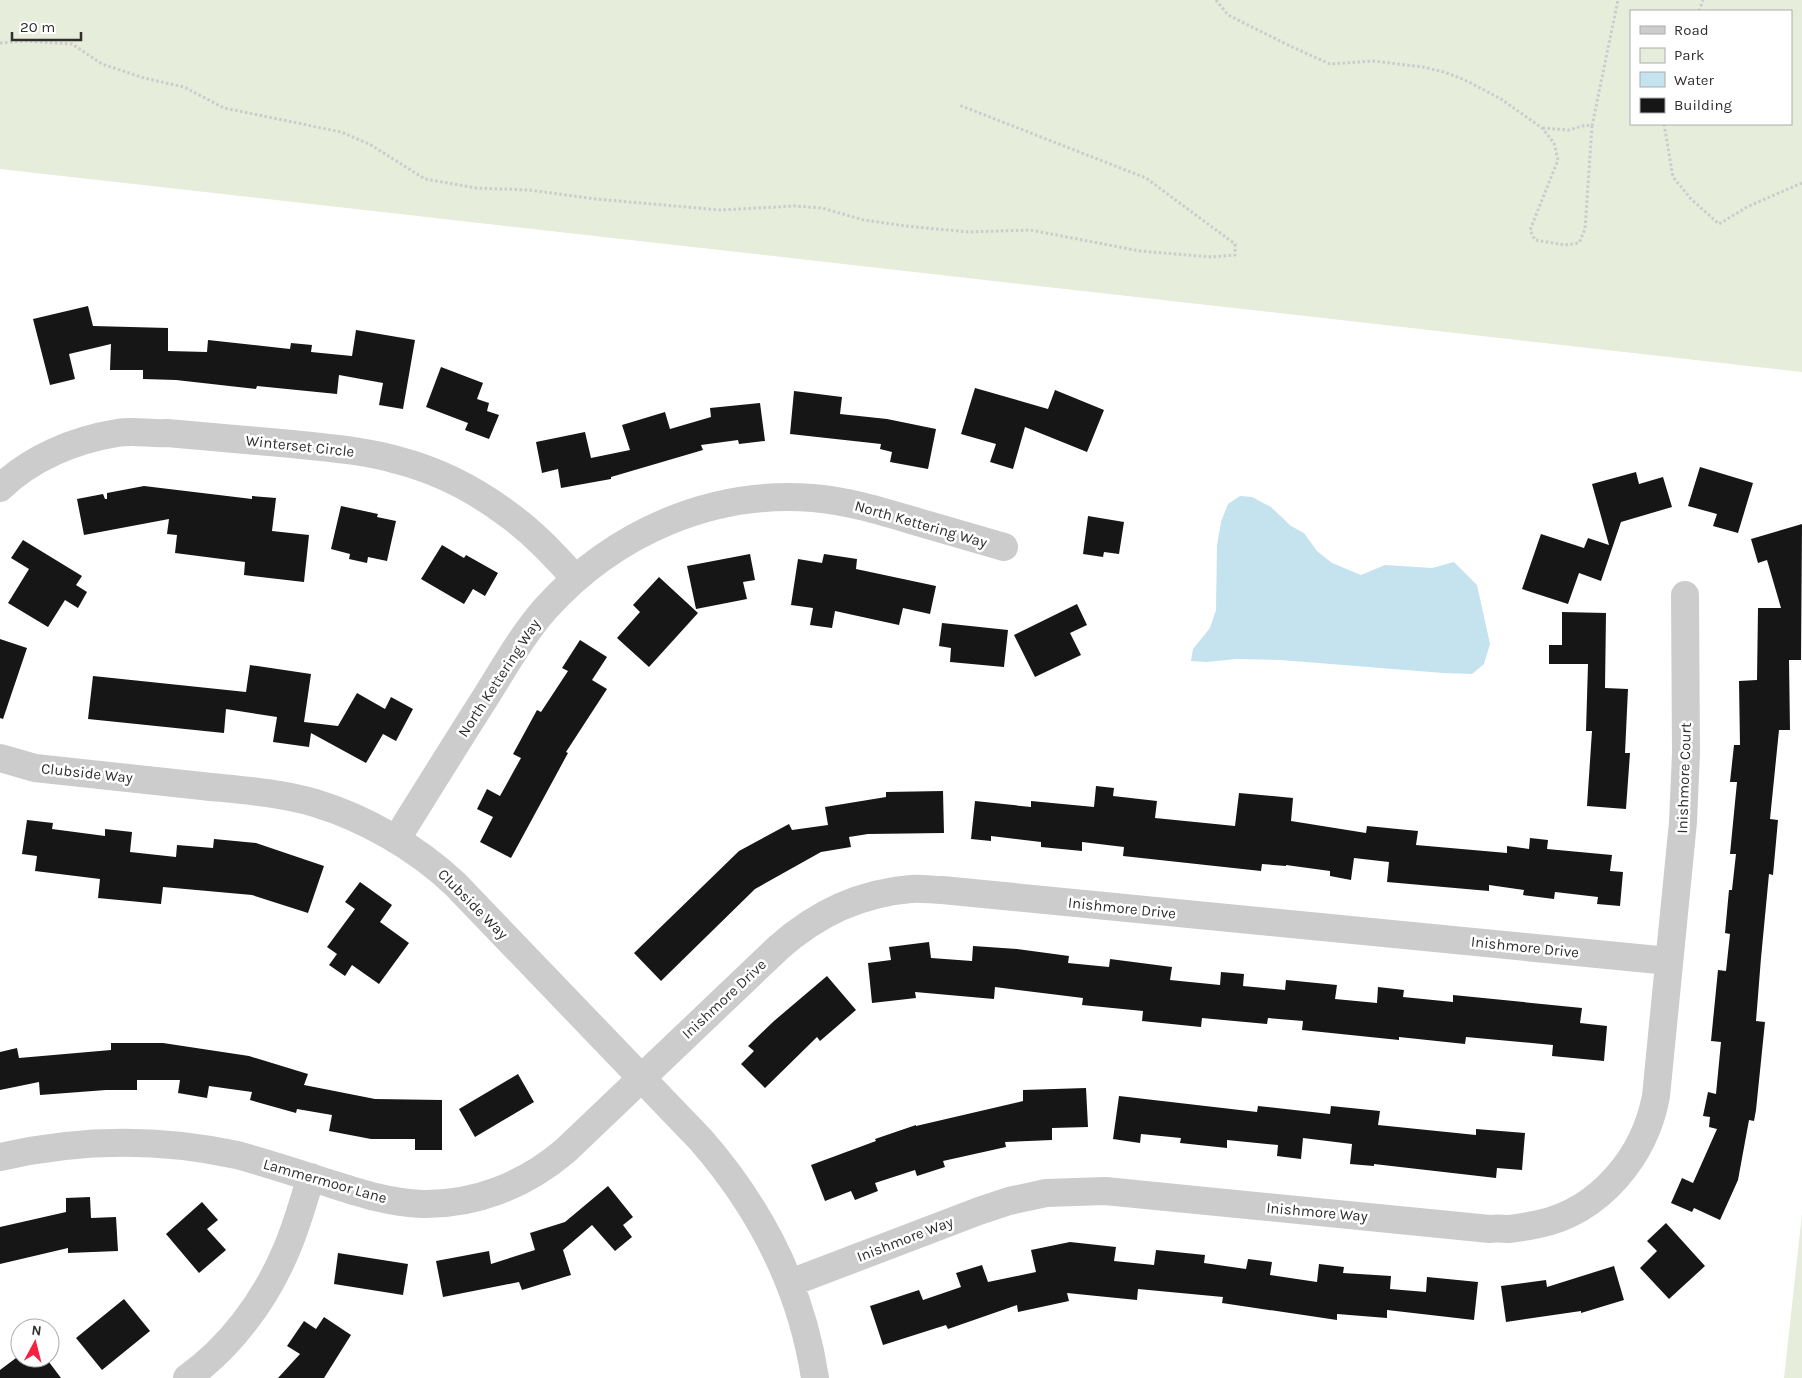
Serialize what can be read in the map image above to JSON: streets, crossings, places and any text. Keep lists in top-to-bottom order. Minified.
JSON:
{"streets":{"street":["Winterset Circle","North Kettering Way","Clubside Way","Inishmore Court","Inishmore Drive","Lammermoor Lane","Inishmore Way"]},"crossings":[["Winterset Circle","North Kettering Way"],["North Kettering Way","Clubside Way"],["Clubside Way","Inishmore Drive"],["Clubside Way","Lammermoor Lane"],["Clubside Way","Inishmore Way"],["Inishmore Court","Inishmore Drive"],["Inishmore Court","Inishmore Way"],["Inishmore Drive","Lammermoor Lane"],["Inishmore Drive","Inishmore Way"]],"legend":["Road","Park","Water","Building"],"scale_bar":"20 m","north":"top"}
